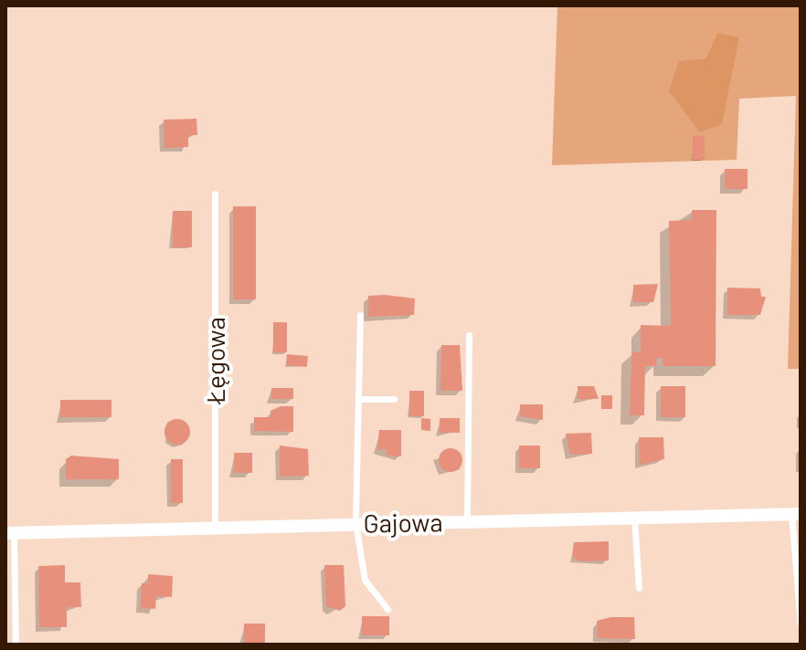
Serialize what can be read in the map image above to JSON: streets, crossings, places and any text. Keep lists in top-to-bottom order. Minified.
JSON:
{"streets":{"street":["Gajowa"],"lane":["Łęgowa"]},"crossings":[["Łęgowa","Gajowa"]]}
